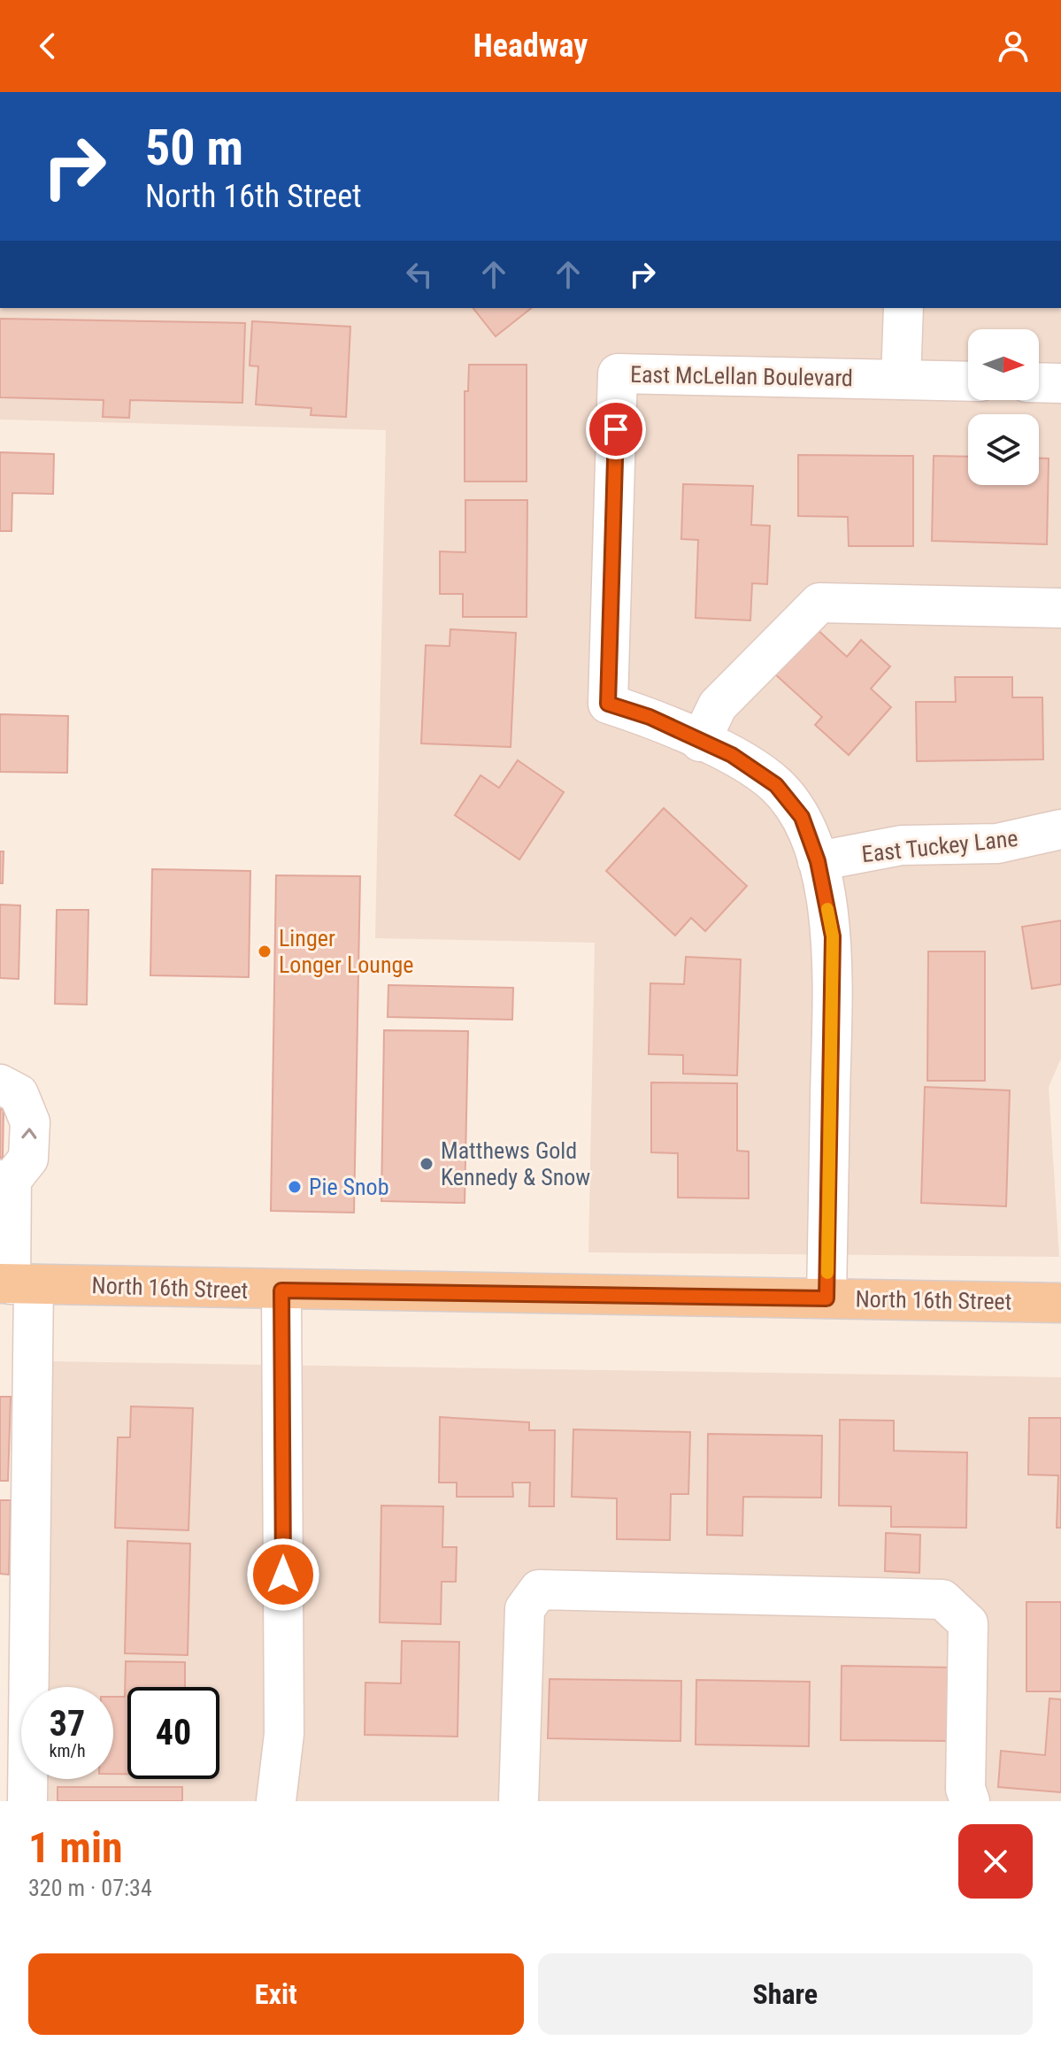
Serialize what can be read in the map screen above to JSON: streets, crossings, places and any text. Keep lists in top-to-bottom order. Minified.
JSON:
{"streets":{"main road":["North 16th Street"],"street":["East McLellan Boulevard","East Tuckey Lane"]},"crossings":[["East McLellan Boulevard","East Tuckey Lane"],["East McLellan Boulevard","North 16th Street"]],"places":["Linger Longer Lounge","Matthews Gold Kennedy & Snow","Pie Snob"],"north":"right","page":{"header":"Headway","turn":["50 m","North 16th Street"],"speed":"37 km/h","limit":"40","heading":["1 min","320 m · 07:34"],"buttons":["Exit","Share"]}}
